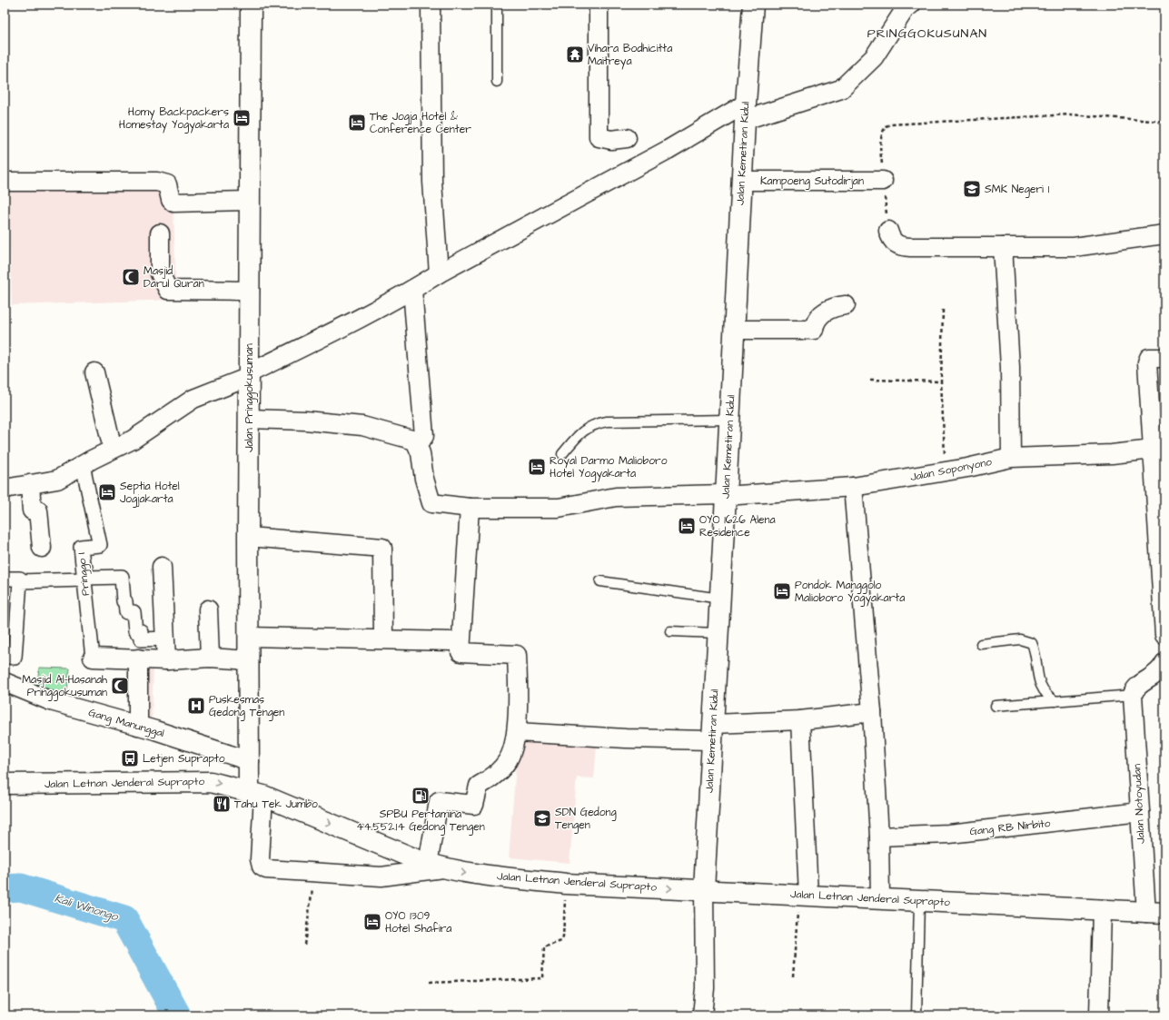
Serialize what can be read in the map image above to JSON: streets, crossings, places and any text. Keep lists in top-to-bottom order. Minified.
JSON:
{"streets":{"street":["Jalan Kemetiran Kidul","Kampoeng Sutodirjan","Jalan Pringgokusuman","Jalan Soponyono","Pringgo I","Gang Manunggal","Jalan Letnan Jenderal Suprapto","Jalan Notoyudan","Gang RB Nirbito"]},"crossings":[["Jalan Kemetiran Kidul","Kampoeng Sutodirjan"],["Jalan Kemetiran Kidul","Jalan Soponyono"],["Jalan Kemetiran Kidul","Jalan Letnan Jenderal Suprapto"],["Jalan Pringgokusuman","Gang Manunggal"],["Jalan Pringgokusuman","Jalan Letnan Jenderal Suprapto"],["Jalan Letnan Jenderal Suprapto","Jalan Notoyudan"],["Jalan Notoyudan","Gang RB Nirbito"]],"districts":["PRINGGOKUSUNAN"],"water":["Kali Winongo"],"places":{"temple":["Vihara Bodhicitta Maitreya"],"hotel":["Homy Backpackers Homestay Yogyakarta","The Jogja Hotel & Conference Center","Royal Darmo Malioboro Hotel Yogyakarta","Septia Hotel Jogjakarta","OYO 1626 Alena Residence","Pondok Manggolo Malioboro Yogyakarta","OYO 1309 Hotel Shafira"],"school or university":["SMK Negeri 1","SDN Gedong Tengen"],"mosque":["Masjid Darul Quran","Masjid Al-Hasanah Pringgokusuman"],"hospital":["Puskesmas Gedong Tengen"],"bus stop":["Letjen Suprapto"],"fuel station":["SPBU Pertamina 44.552.14 Gedong Tengen"],"restaurant":["Tahu Tek Jumbo"]}}
